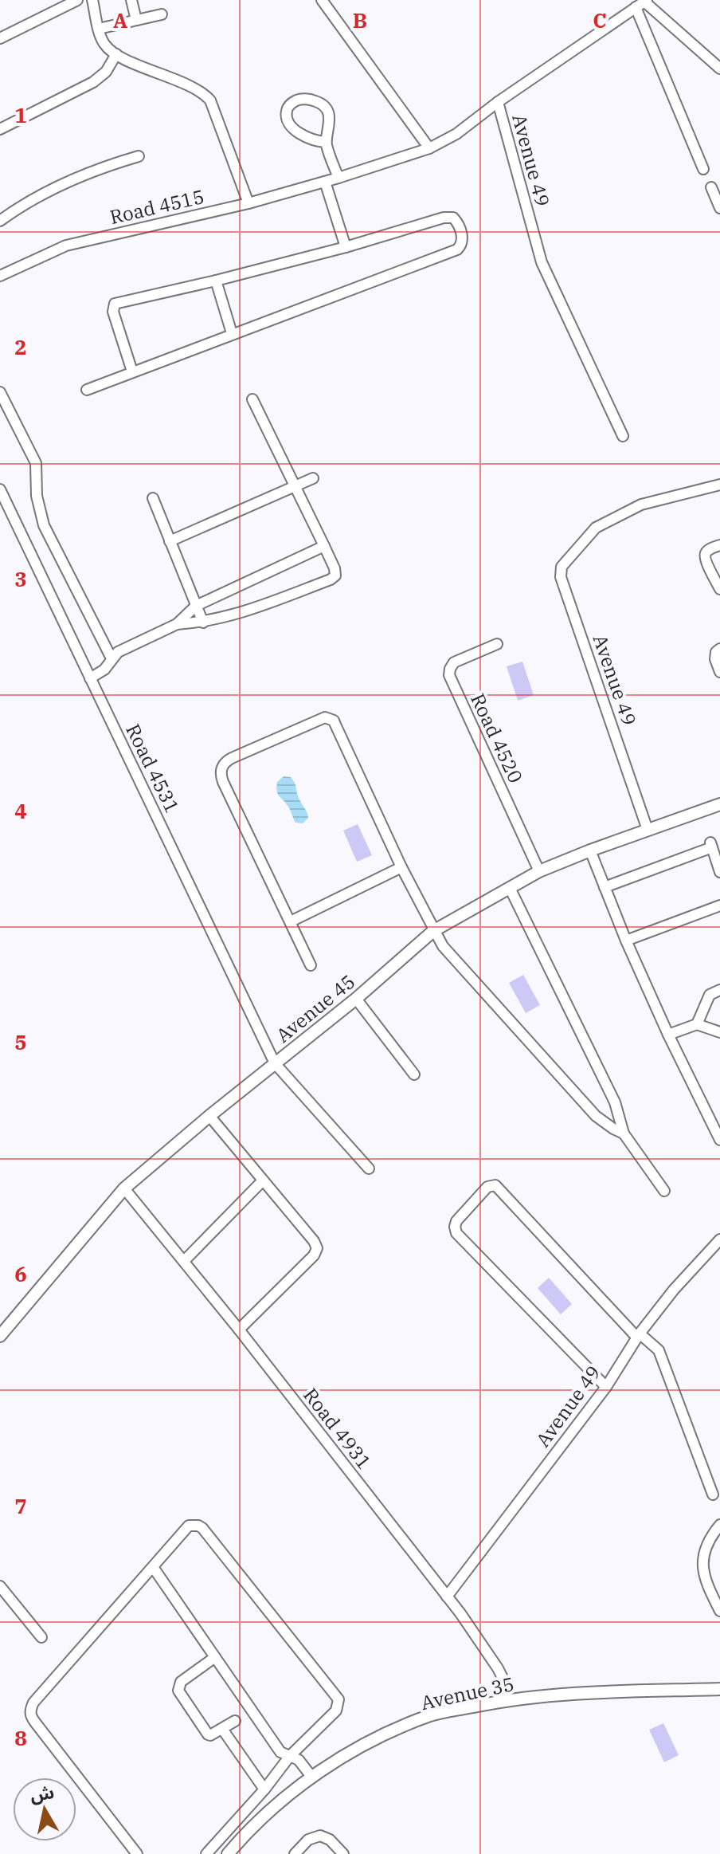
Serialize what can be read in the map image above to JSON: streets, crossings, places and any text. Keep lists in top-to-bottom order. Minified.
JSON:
{"streets":{"street":["Avenue 49","Road 4515","Road 4520","Road 4531","Avenue 45","Road 4931","Avenue 35"]},"crossings":[["Avenue 49","Road 4515"],["Avenue 49","Avenue 45"],["Avenue 49","Road 4931"],["Road 4520","Avenue 45"],["Road 4531","Avenue 45"],["Avenue 45","Road 4931"],["Road 4931","Avenue 35"]],"north":"top","grid":{"columns":["A","B","C"],"rows":["1","2","3","4","5","6","7","8"]}}
